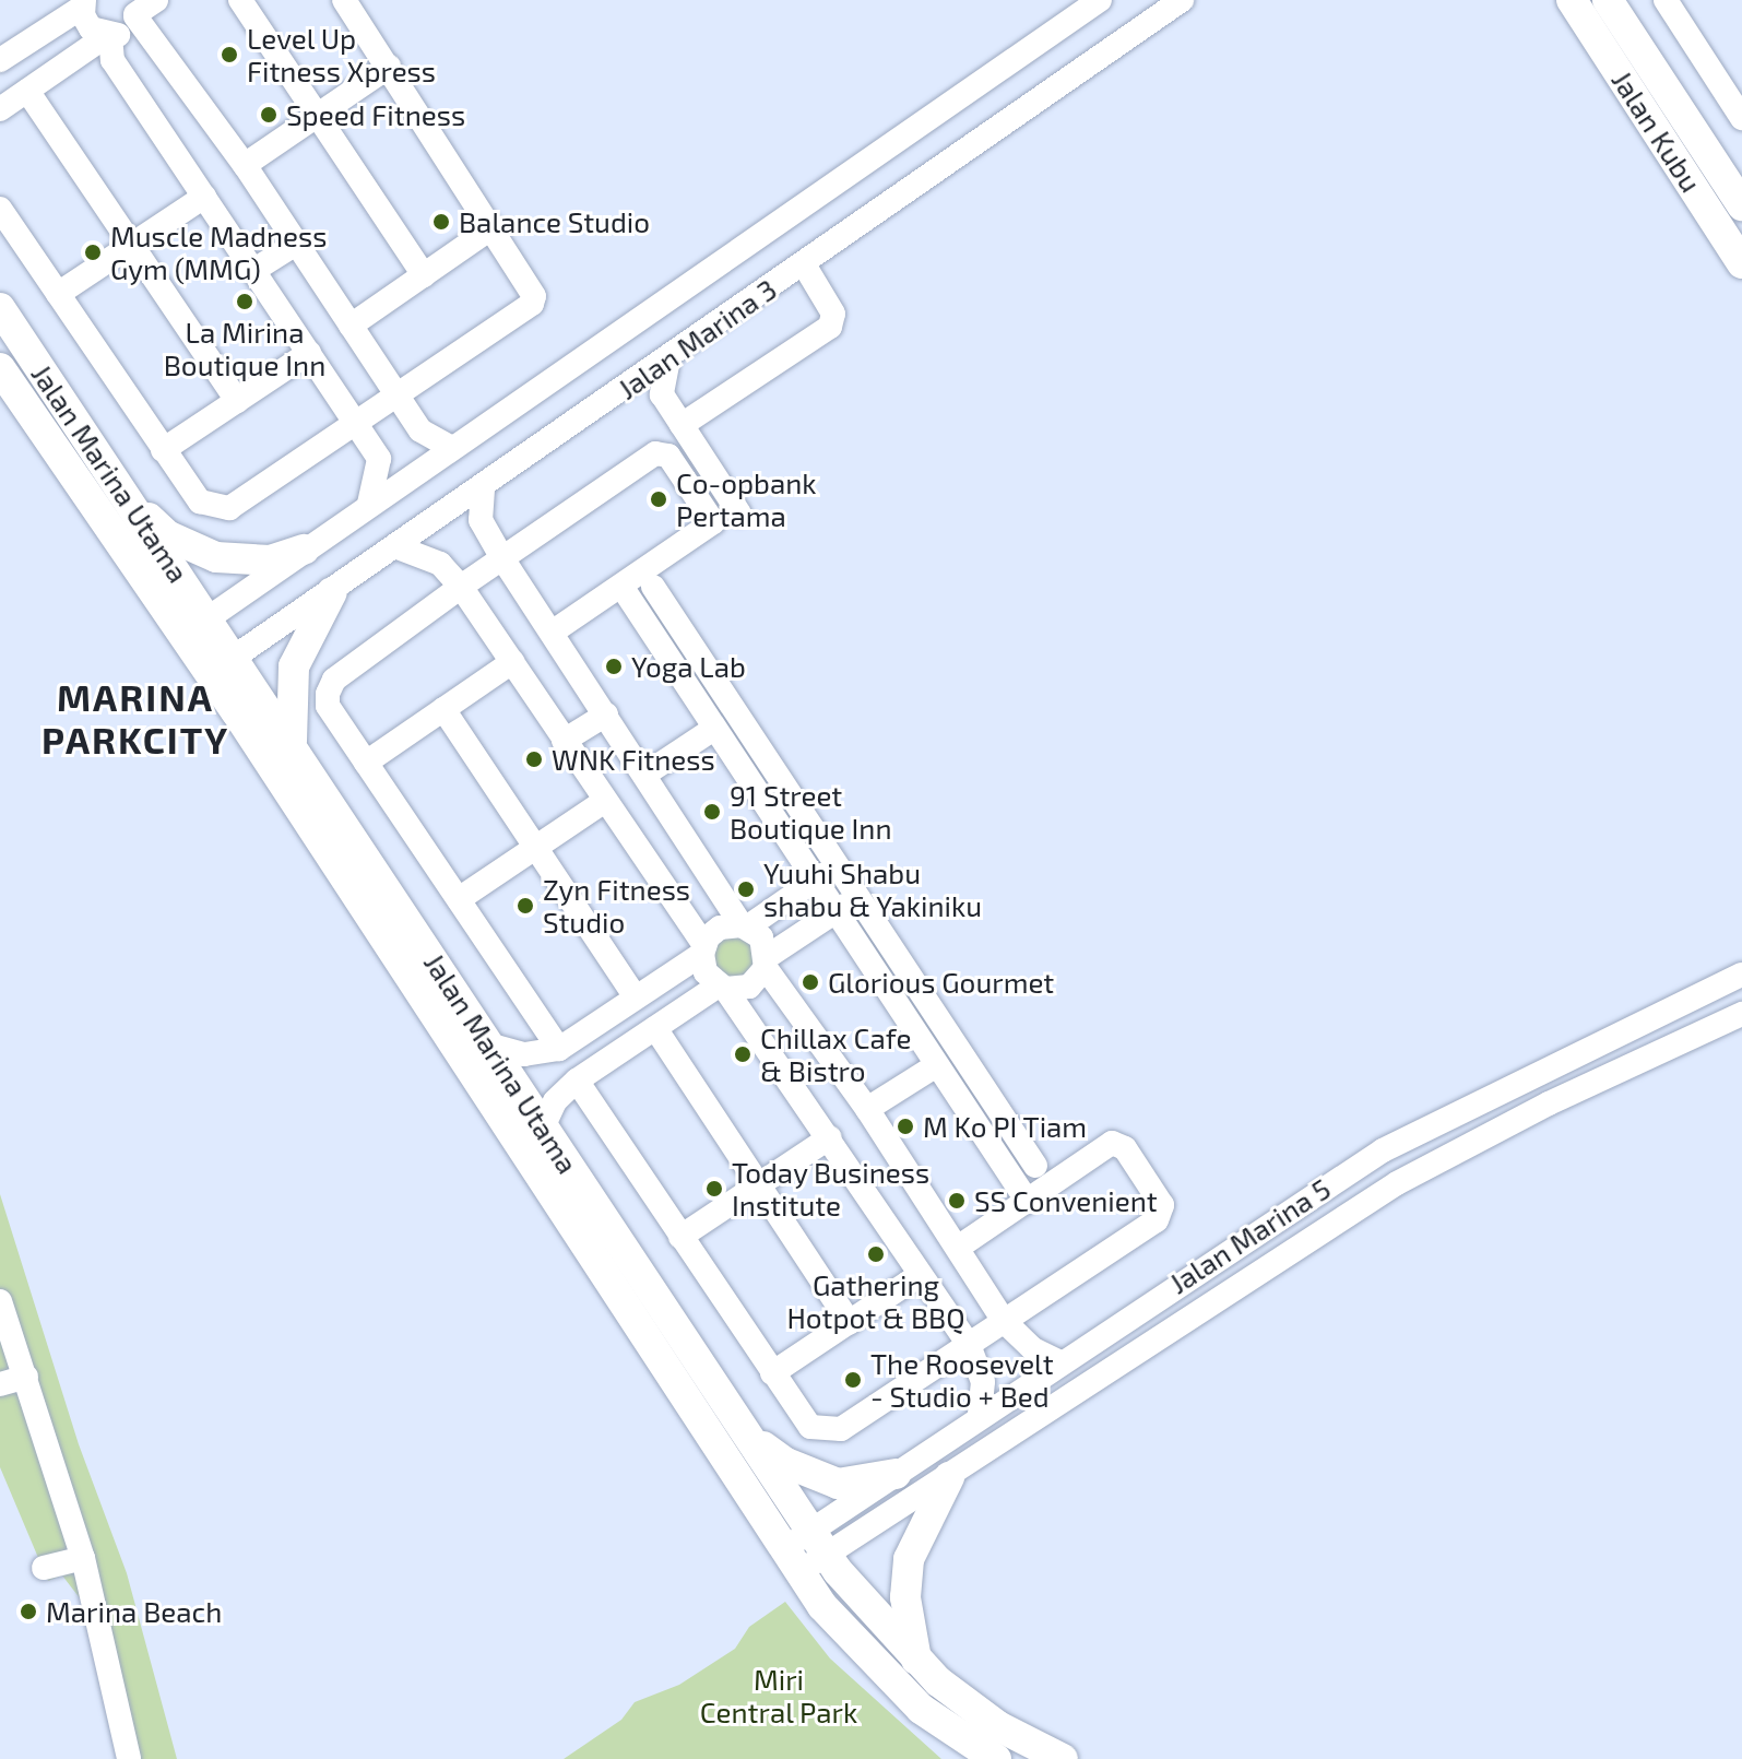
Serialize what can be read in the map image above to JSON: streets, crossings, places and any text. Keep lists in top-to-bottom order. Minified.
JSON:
{"streets":{"main road":["Jalan Kubu","Jalan Marina Utama"],"street":["Jalan Marina 3","Jalan Marina 5"]},"crossings":[["Jalan Marina 3","Jalan Marina Utama"],["Jalan Marina Utama","Jalan Marina 5"]],"districts":["MARINA PARKCITY"],"parks":["Miri Central Park"],"places":["Level Up Fitness Xpress","Speed Fitness","Balance Studio","Muscle Madness Gym (MMG)","La Mirina Boutique Inn","Co-opbank Pertama","Yoga Lab","WNK Fitness","91 Street Boutique Inn","Yuuhi Shabu shabu & Yakiniku","Zyn Fitness Studio","Glorious Gourmet","Chillax Cafe & Bistro","M Ko PI Tiam","Today Business Institute","SS Convenient","Gathering Hotpot & BBQ","The Roosevelt - Studio + Bed","Marina Beach"]}
